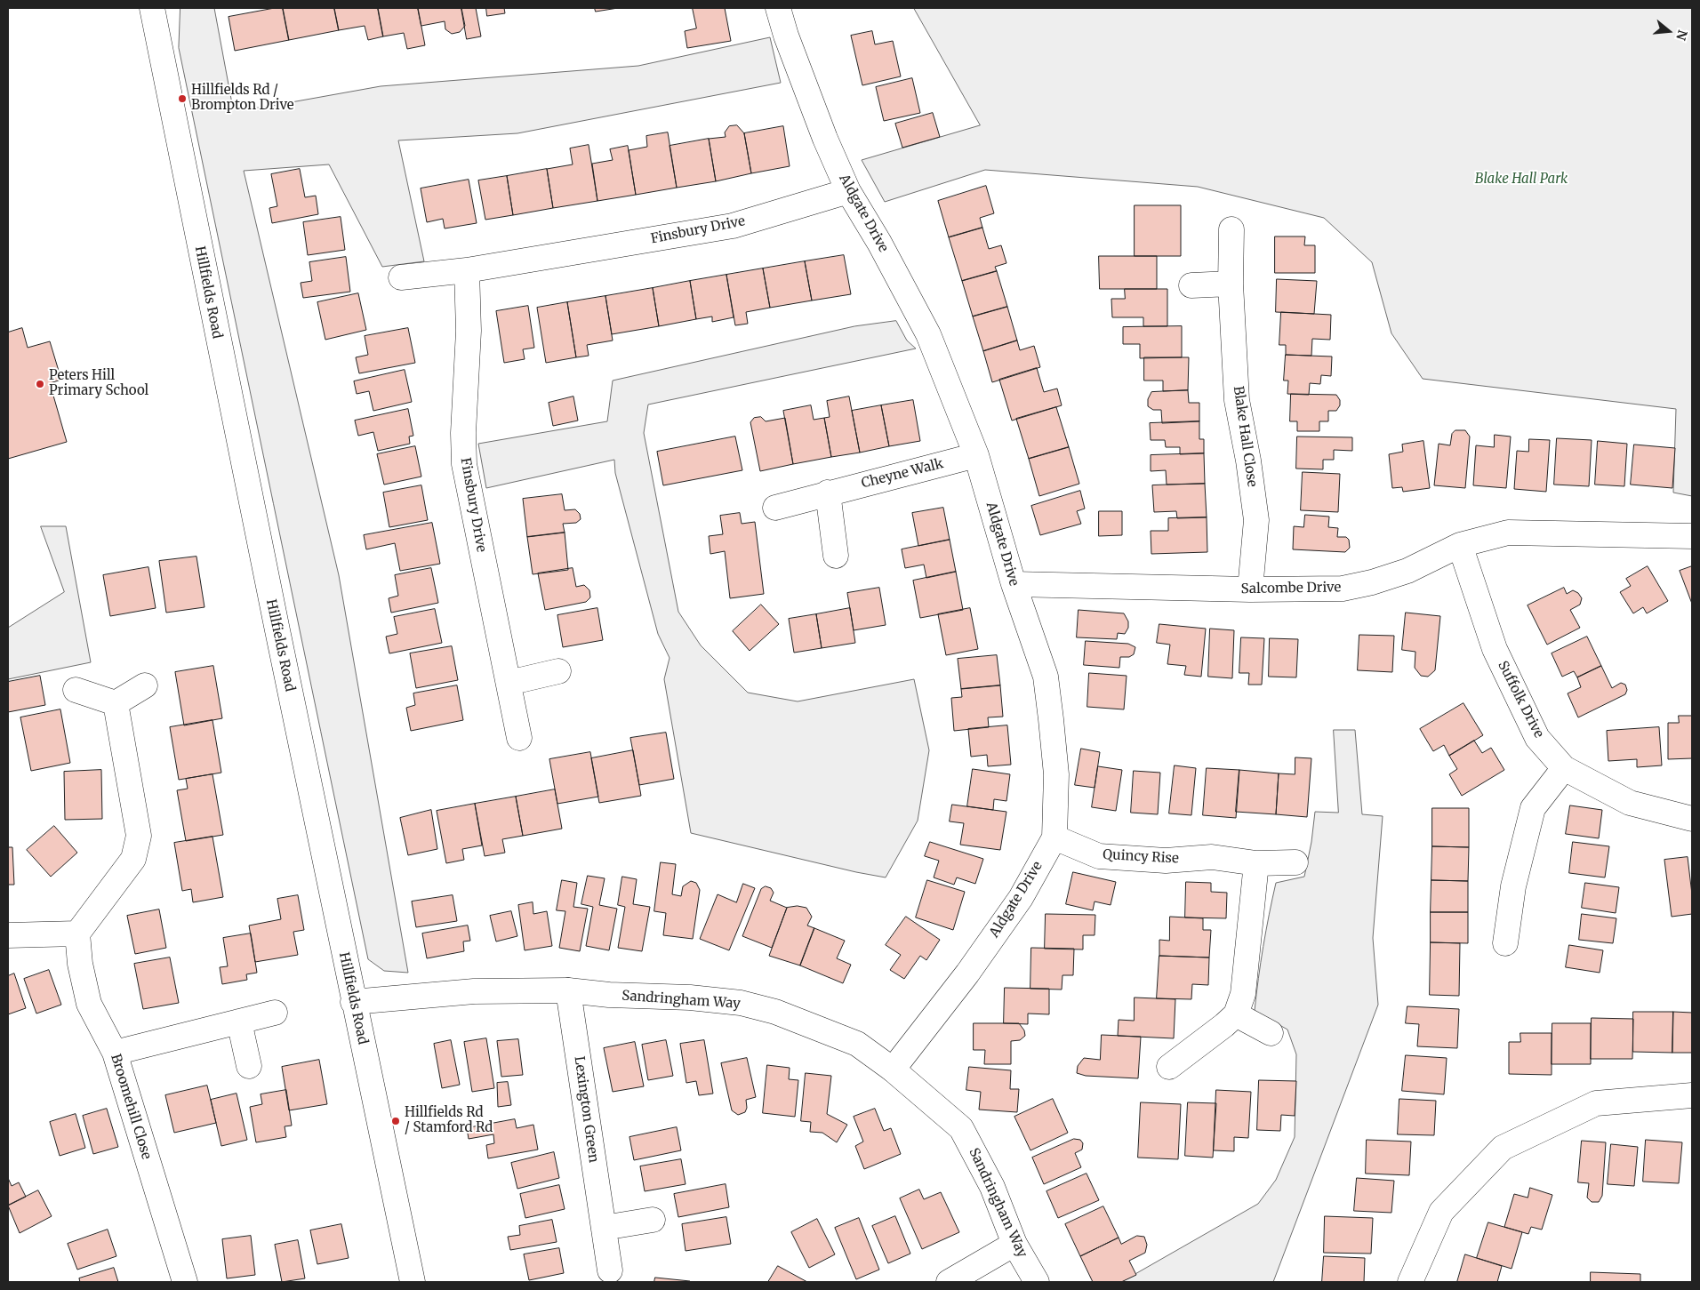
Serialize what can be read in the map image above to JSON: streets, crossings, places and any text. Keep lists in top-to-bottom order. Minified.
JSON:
{"streets":{"street":["Aldgate Drive","Finsbury Drive","Hillfields Road","Blake Hall Close","Cheyne Walk","Salcombe Drive","Suffolk Drive","Quincy Rise","Sandringham Way","Broomehill Close","Lexington Green"]},"crossings":[["Aldgate Drive","Finsbury Drive"],["Aldgate Drive","Cheyne Walk"],["Aldgate Drive","Salcombe Drive"],["Aldgate Drive","Quincy Rise"],["Aldgate Drive","Sandringham Way"],["Hillfields Road","Sandringham Way"],["Blake Hall Close","Salcombe Drive"],["Salcombe Drive","Suffolk Drive"],["Sandringham Way","Lexington Green"]],"parks":["Blake Hall Park"],"places":["Hillfields Rd / Brompton Drive","Peters Hill Primary School","Hillfields Rd / Stamford Rd"],"north":"right"}
